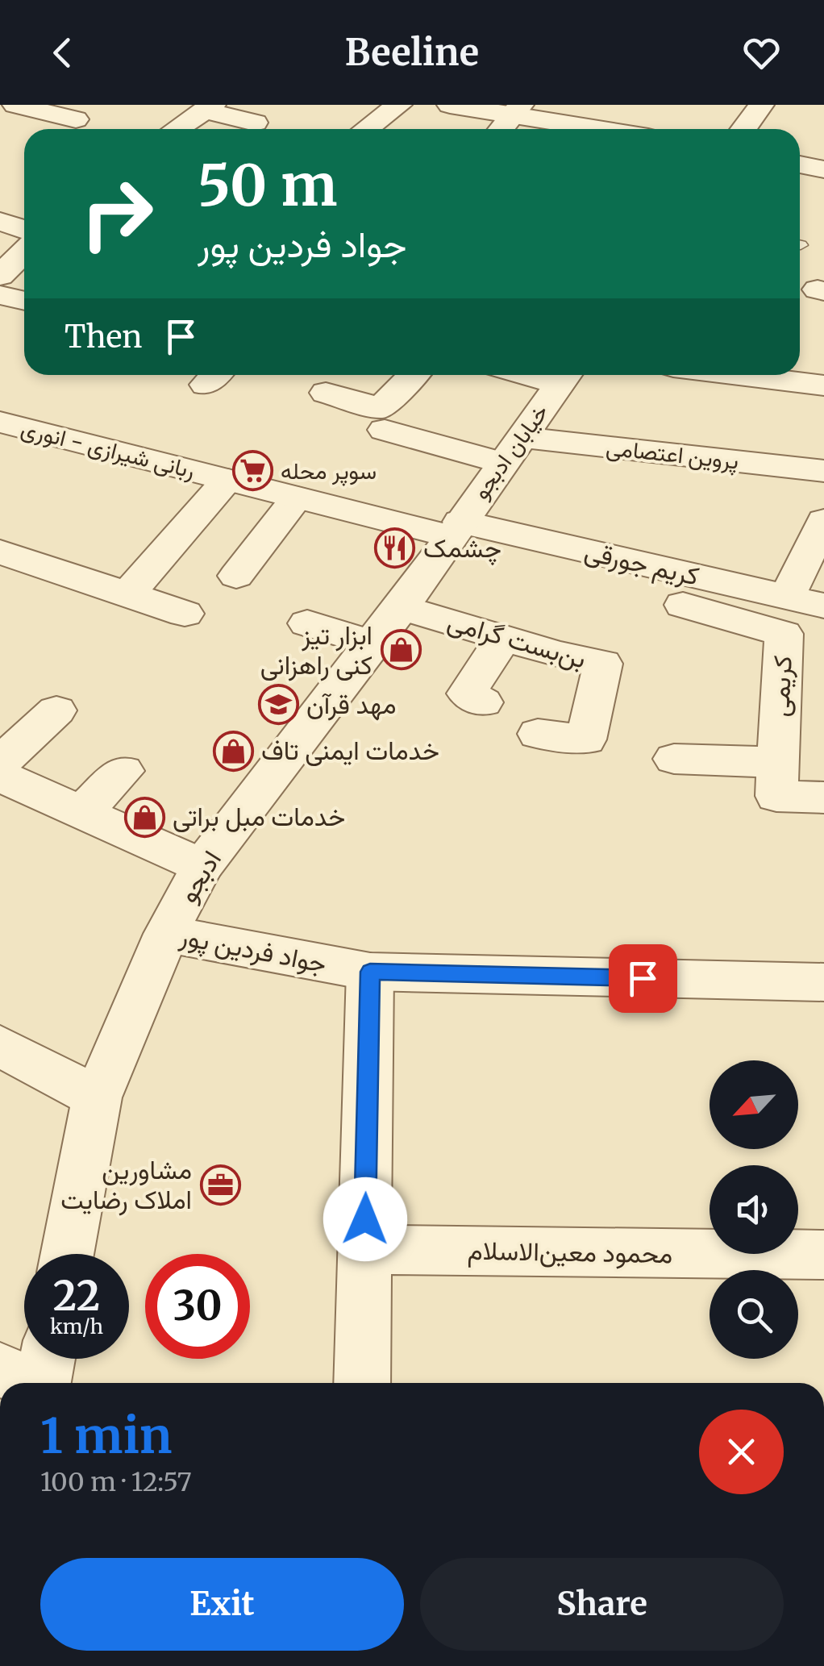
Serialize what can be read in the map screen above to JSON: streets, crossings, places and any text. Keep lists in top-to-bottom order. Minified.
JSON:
{"streets":{"street":["ربانی شیرازی - انوری","خیابان ادبجو","پروین اعتصامی","کریم جورقی","بن‌بست گرامی","کریمی","ادبجو","جواد فردین پور","محمود معین‌الاسلام"]},"crossings":[["ربانی شیرازی - انوری","خیابان ادبجو"],["ربانی شیرازی - انوری","کریم جورقی"],["ربانی شیرازی - انوری","ادبجو"],["خیابان ادبجو","پروین اعتصامی"],["خیابان ادبجو","کریم جورقی"],["خیابان ادبجو","ادبجو"],["کریم جورقی","ادبجو"],["بن‌بست گرامی","ادبجو"],["ادبجو","جواد فردین پور"]],"places":{"supermarket":["سوپر محله"],"restaurant":["چشمک"],"shop":["ابزار تیز کنی راهزانی","خدمات ایمنی تاف","خدمات مبل براتی"],"school or university":["مهد قرآن"],"office":["مشاورین املاک رضایت"]},"north":"bottom left","page":{"header":"Beeline","turn":["50 m","جواد فردین پور"],"then":"Then","speed":"22 km/h","limit":"30","heading":["1 min","100 m · 12:57"],"buttons":["Exit","Share"]}}
